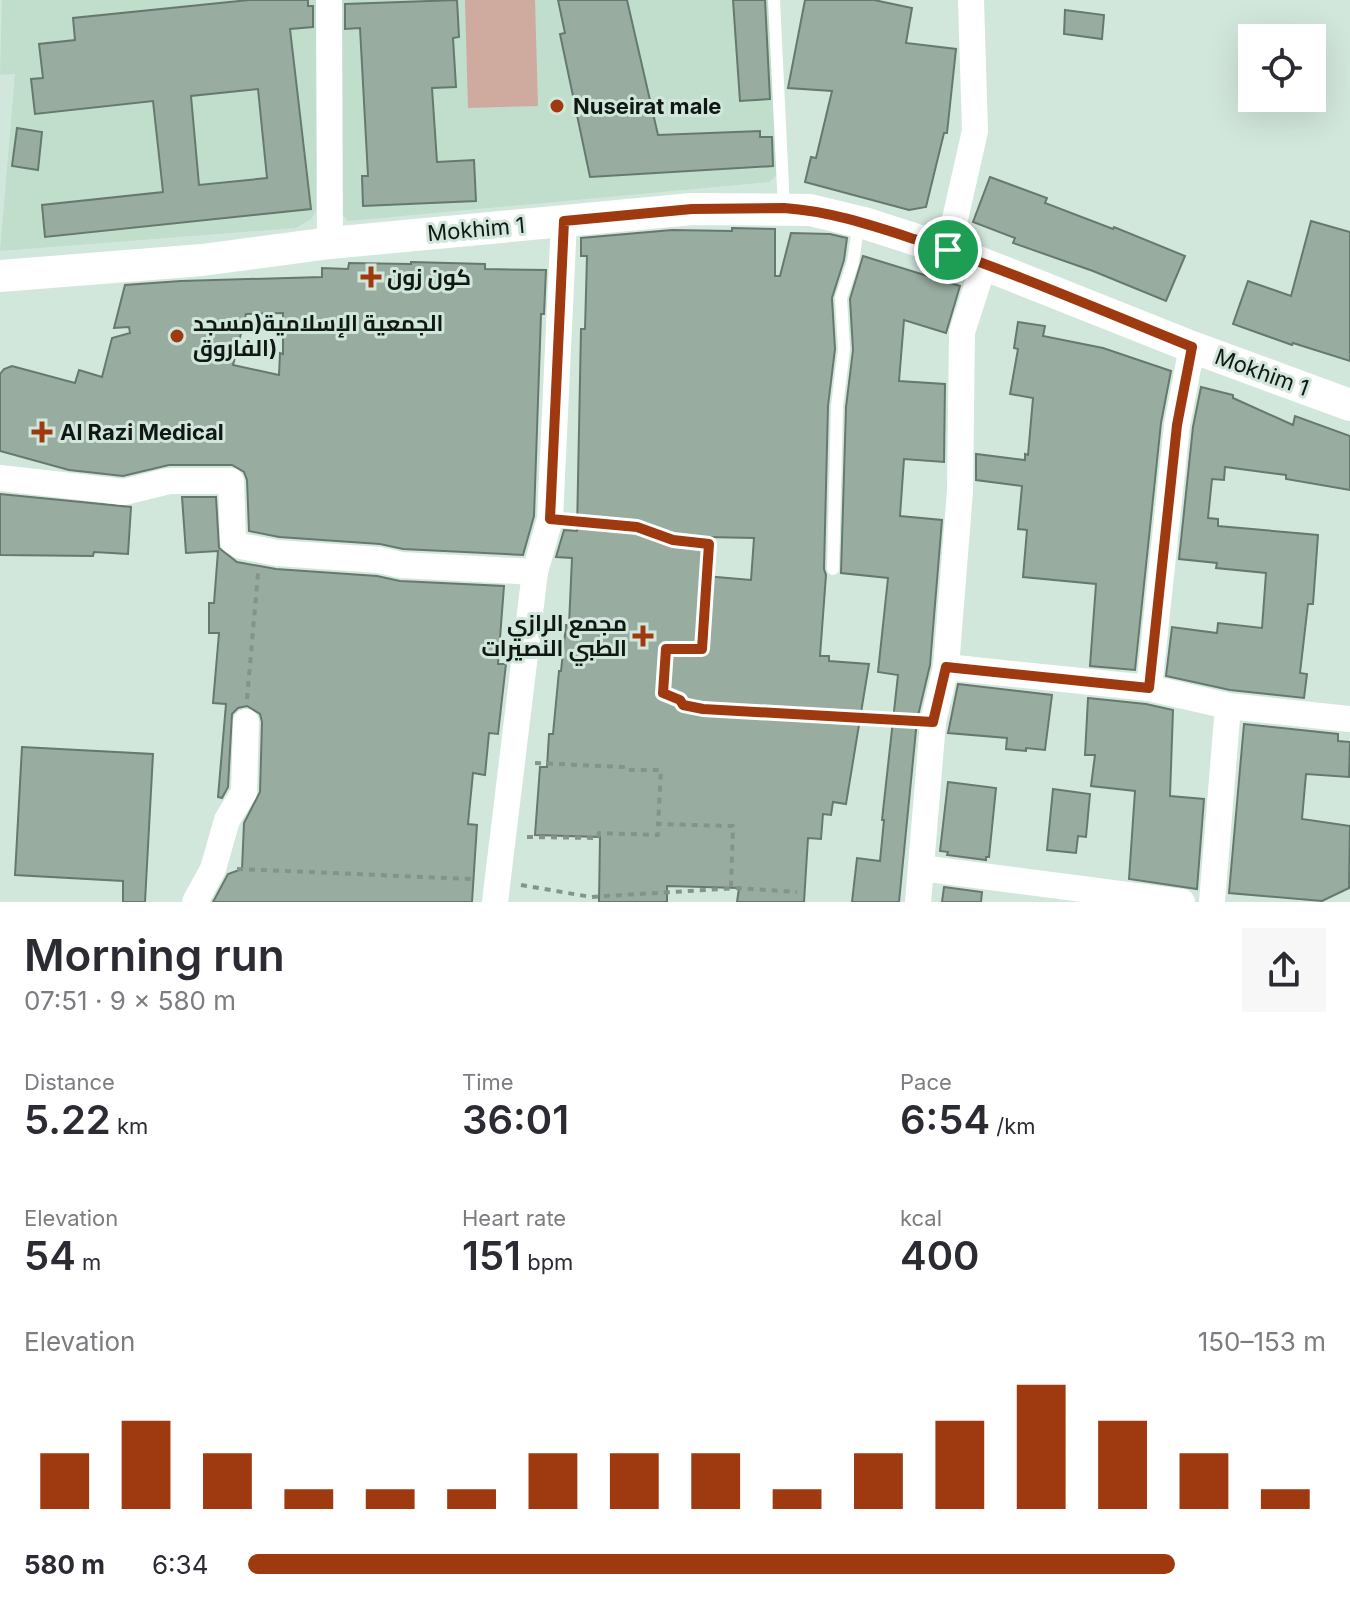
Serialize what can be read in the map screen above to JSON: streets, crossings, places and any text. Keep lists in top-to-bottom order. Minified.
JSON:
{"streets":{"street":["Mokhim 1"]},"places":{"other":["Nuseirat male","الجمعية الإسلامية(مسجد الفاروق)"],"health":["كون زون","Al Razi Medical","مجمع الرازي الطبي النصيرات"]},"page":{"heading":["Morning run","07:51 · 9 × 580 m"],"stats":[["Distance","5.22 km"],["Time","36:01"],["Pace","6:54 /km"],["Elevation","54 m"],["Heart rate","151 bpm"],["kcal","400"]],"chart":["Elevation","150–153 m"],"list":[{"name":"580 m","note":"6:34"}]}}
